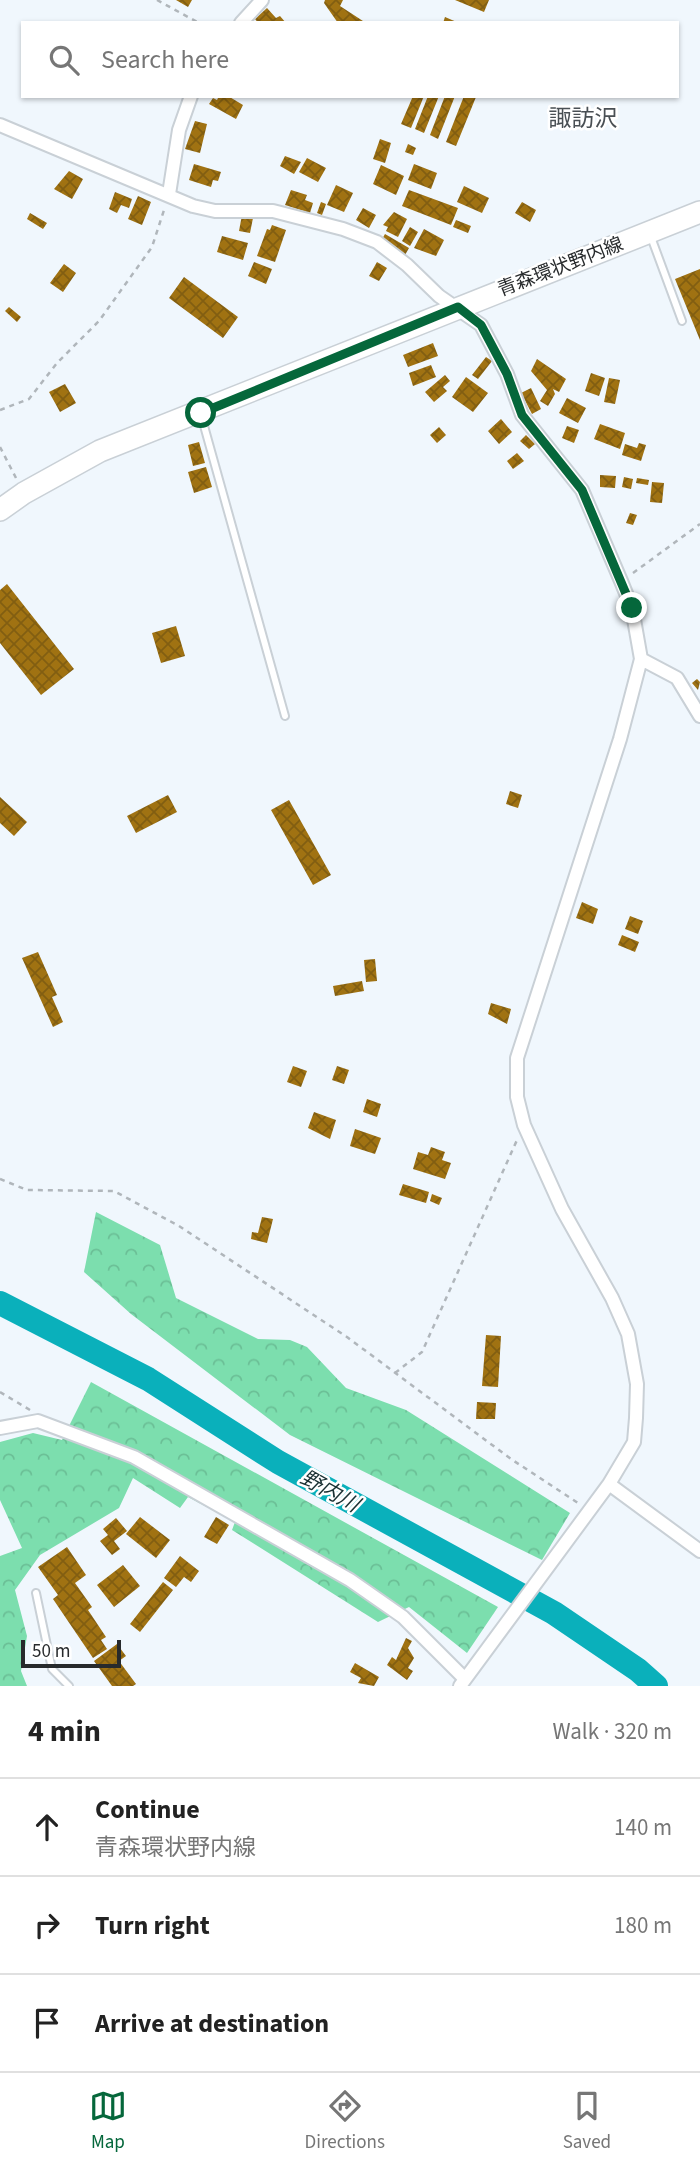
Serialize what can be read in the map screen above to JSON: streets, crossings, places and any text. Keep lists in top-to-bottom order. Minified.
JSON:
{"streets":{"main road":["青森環状野内線"]},"districts":["諏訪沢"],"water":["野内川"],"scale_bar":"50 m","page":{"search":"Search here","scale":"50 m","heading":["4 min","Walk · 320 m"],"list":[["Continue","青森環状野内線","140 m"],["Turn right","180 m"],"Arrive at destination"],"nav":["Map","Directions","Saved"]}}
